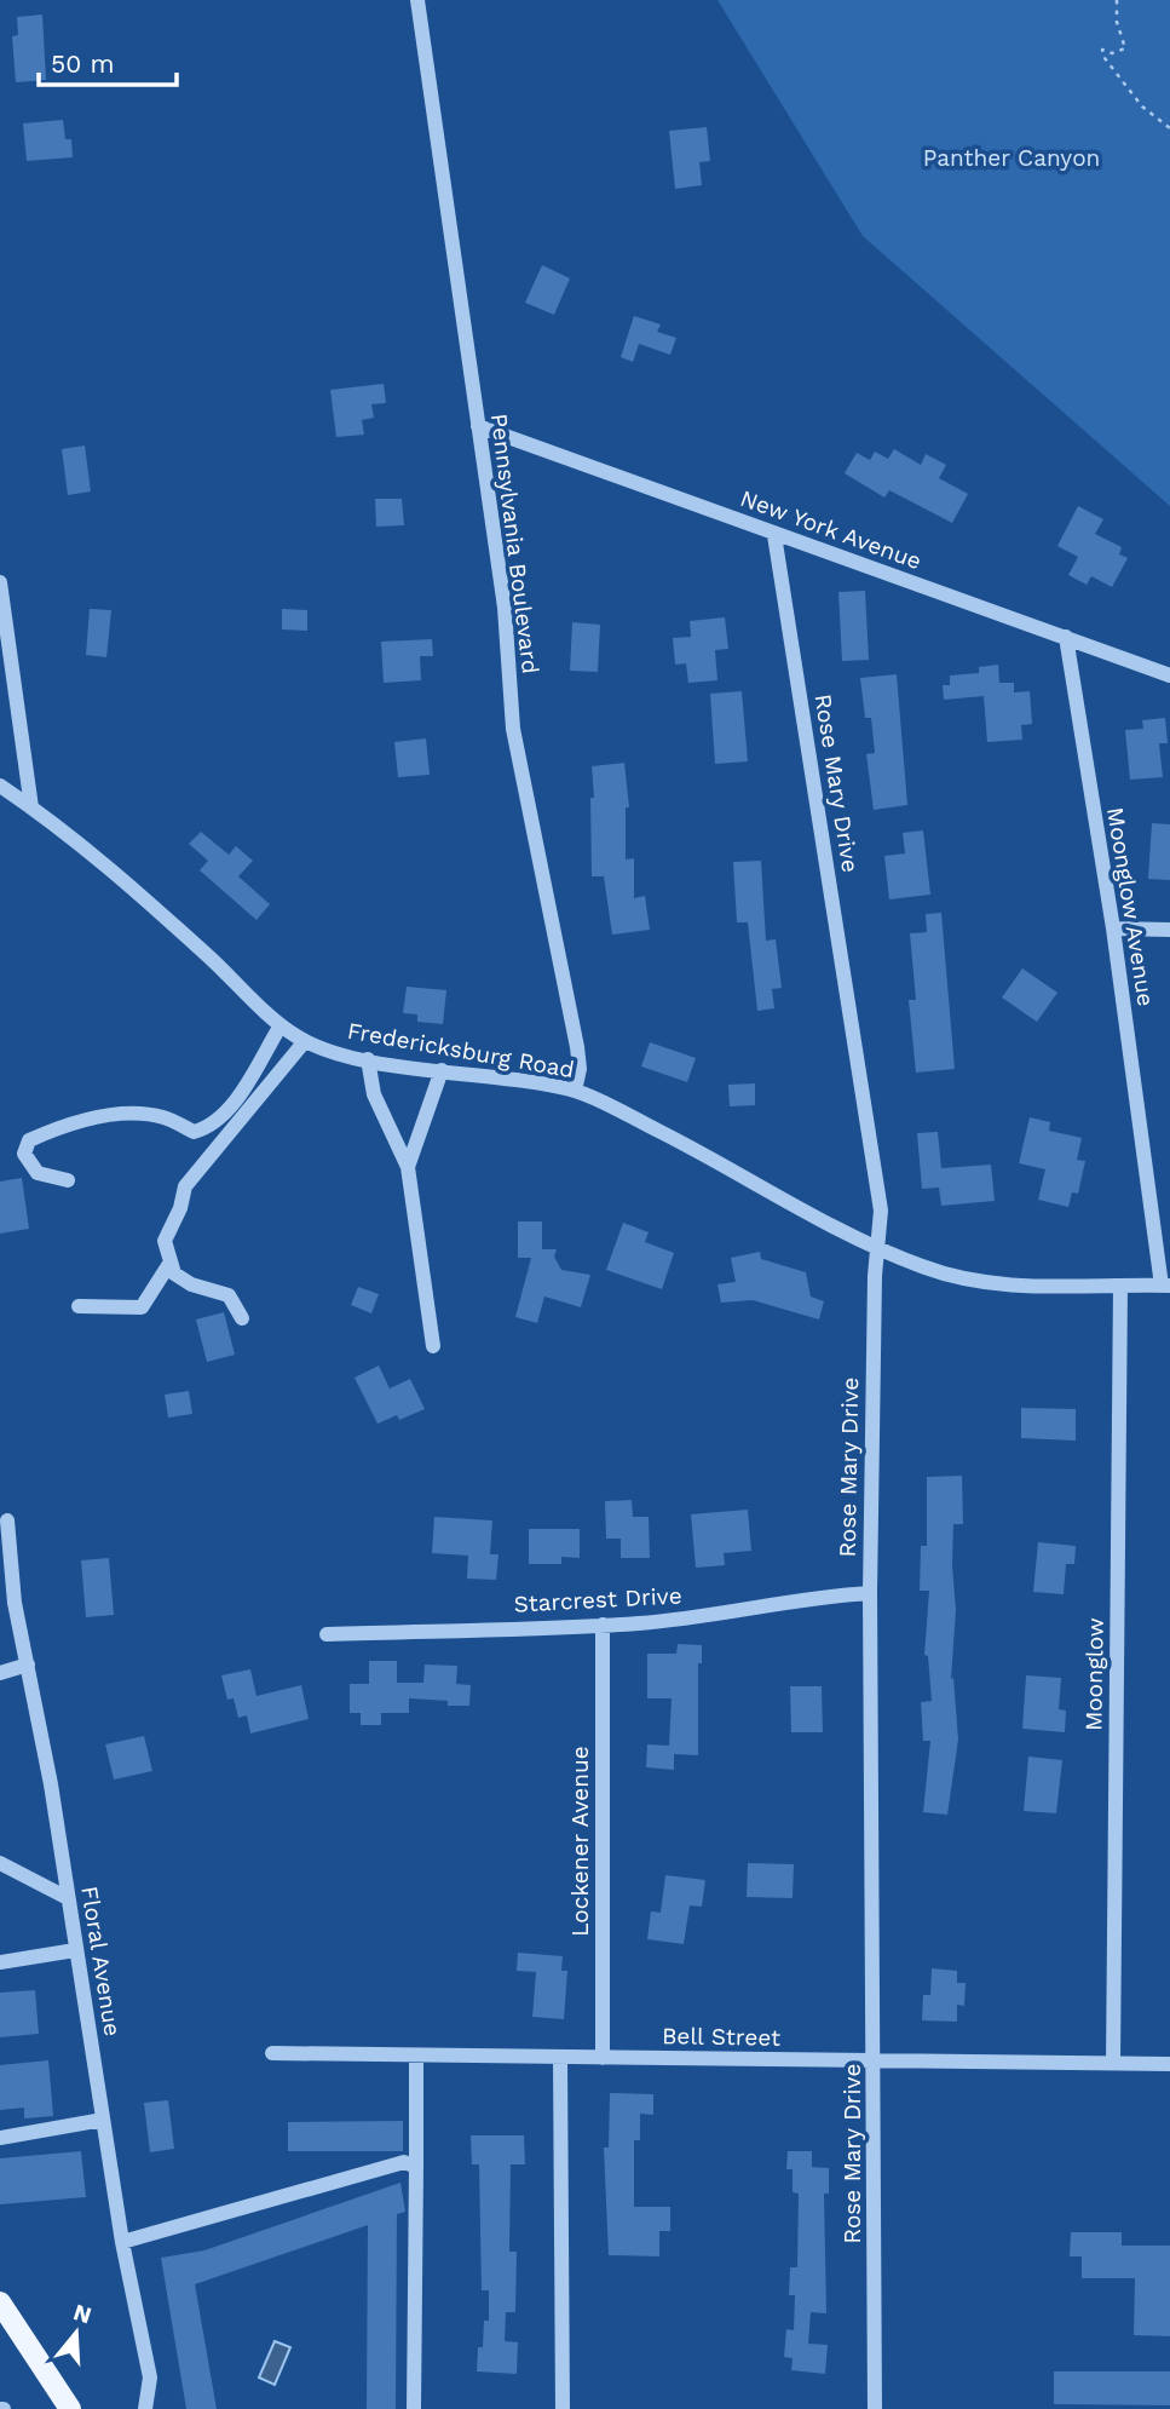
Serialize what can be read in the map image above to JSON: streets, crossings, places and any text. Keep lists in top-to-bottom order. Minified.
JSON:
{"streets":{"street":["New York Avenue","Pennsylvania Boulevard","Rose Mary Drive","Moonglow Avenue","Fredericksburg Road","Starcrest Drive","Moonglow","Lockener Avenue","Floral Avenue","Bell Street"]},"crossings":[["New York Avenue","Pennsylvania Boulevard"],["New York Avenue","Rose Mary Drive"],["New York Avenue","Moonglow Avenue"],["Pennsylvania Boulevard","Fredericksburg Road"],["Rose Mary Drive","Fredericksburg Road"],["Rose Mary Drive","Starcrest Drive"],["Rose Mary Drive","Bell Street"],["Moonglow Avenue","Fredericksburg Road"],["Fredericksburg Road","Moonglow"],["Starcrest Drive","Lockener Avenue"],["Moonglow","Bell Street"],["Lockener Avenue","Bell Street"]],"parks":["Panther Canyon"],"scale_bar":"50 m","north":"top"}
